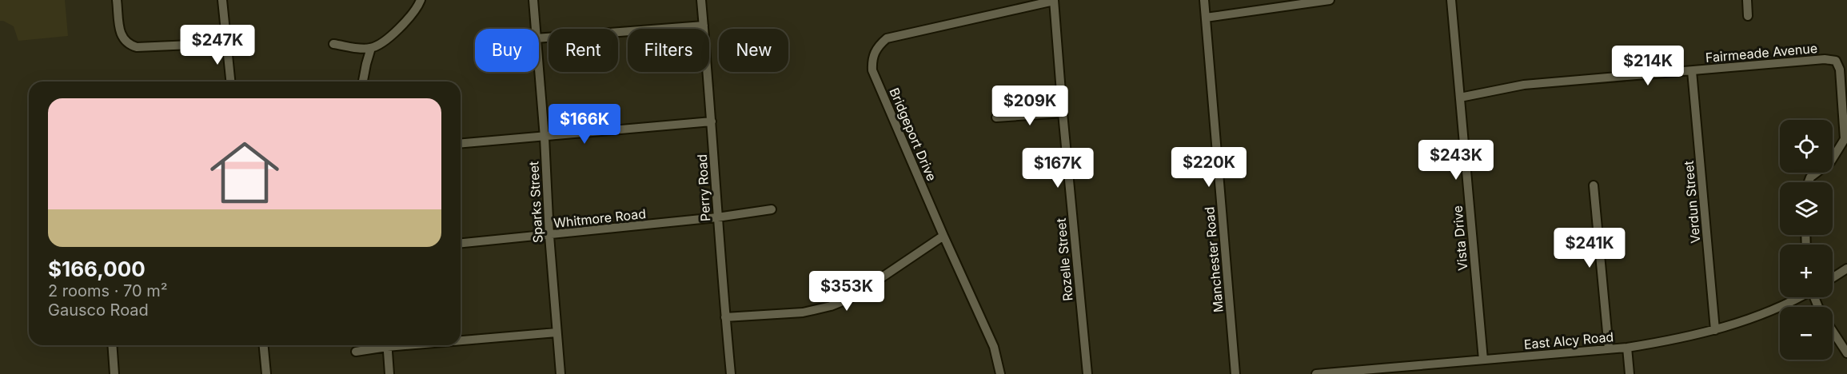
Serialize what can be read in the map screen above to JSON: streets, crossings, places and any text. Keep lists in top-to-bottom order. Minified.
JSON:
{"streets":{"street":["Fairmeade Avenue","Bridgeport Drive","Perry Road","Sparks Street","Verdun Street","Whitmore Road","Vista Drive","Rozelle Street","Manchester Road","East Alcy Road"]},"crossings":[["Fairmeade Avenue","Verdun Street"],["Fairmeade Avenue","Vista Drive"],["Bridgeport Drive","Rozelle Street"],["Perry Road","Whitmore Road"],["Sparks Street","Whitmore Road"],["Verdun Street","East Alcy Road"],["Vista Drive","East Alcy Road"]],"page":{"price":["$247K","$214K","$209K","$166K","$243K","$220K","$167K","$241K","$353K"],"chip":["Buy","Rent","Filters","New"],"list":[{"name":"$166,000","note":"2 rooms · 70 m² · Gausco Road"}],"map_buttons":["+","−"]}}
